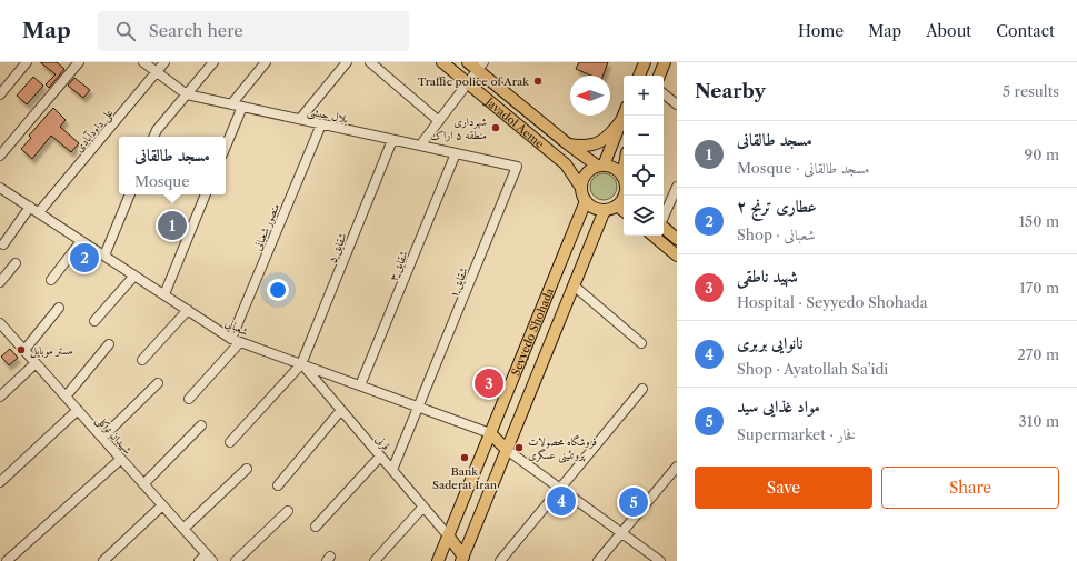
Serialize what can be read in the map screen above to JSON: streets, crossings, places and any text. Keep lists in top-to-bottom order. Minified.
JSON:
{"streets":{"main road":["Javadol Aeme","Seyyedo Shohada"],"street":["بلال حبشی","علی داودآبادی","منصور شعبانی","شقایق ۵","شقایق ۳","شقایق ۱","شعبانی","شهیدان توکلی","قرنی"]},"crossings":[["بلال حبشی","علی داودآبادی"],["بلال حبشی","منصور شعبانی"],["بلال حبشی","شقایق ۵"],["بلال حبشی","شقایق ۳"],["بلال حبشی","شقایق ۱"],["علی داودآبادی","شعبانی"],["منصور شعبانی","شعبانی"],["شقایق ۵","شعبانی"],["شقایق ۵","قرنی"],["شقایق ۳","شعبانی"],["شقایق ۱","شعبانی"],["شقایق ۱","قرنی"],["شعبانی","Seyyedo Shohada"],["شعبانی","قرنی"],["Seyyedo Shohada","قرنی"]],"places":["Traffic police of Arak","شهرداری منطقه ۵ اراک","مستر موبایل","فروشگاه محصولات پروتئینی عسگری","Bank Saderat Iran"],"north":"left","page":{"header":"Map","search":"Search here","nav":["Home","Map","About","Contact"],"heading":["Nearby","5 results"],"map_buttons":["+","−"],"list":[{"mark":"1","name":"مسجد طالقانی","note":"Mosque · مسجد طالقانی","value":"90 m"},{"mark":"2","name":"عطاری ترنج ۲","note":"Shop · شعبانی","value":"150 m"},{"mark":"3","name":"شهید ناطقی","note":"Hospital · Seyyedo Shohada","value":"170 m"},{"mark":"4","name":"نانوایی بربری","note":"Shop · Ayatollah Sa'idi","value":"270 m"},{"mark":"5","name":"مواد غذایی سید","note":"Supermarket · فخار","value":"310 m"}],"popup":["مسجد طالقانی","Mosque"],"pins":["1","2","3","4","5"],"buttons":["Save","Share"]}}
